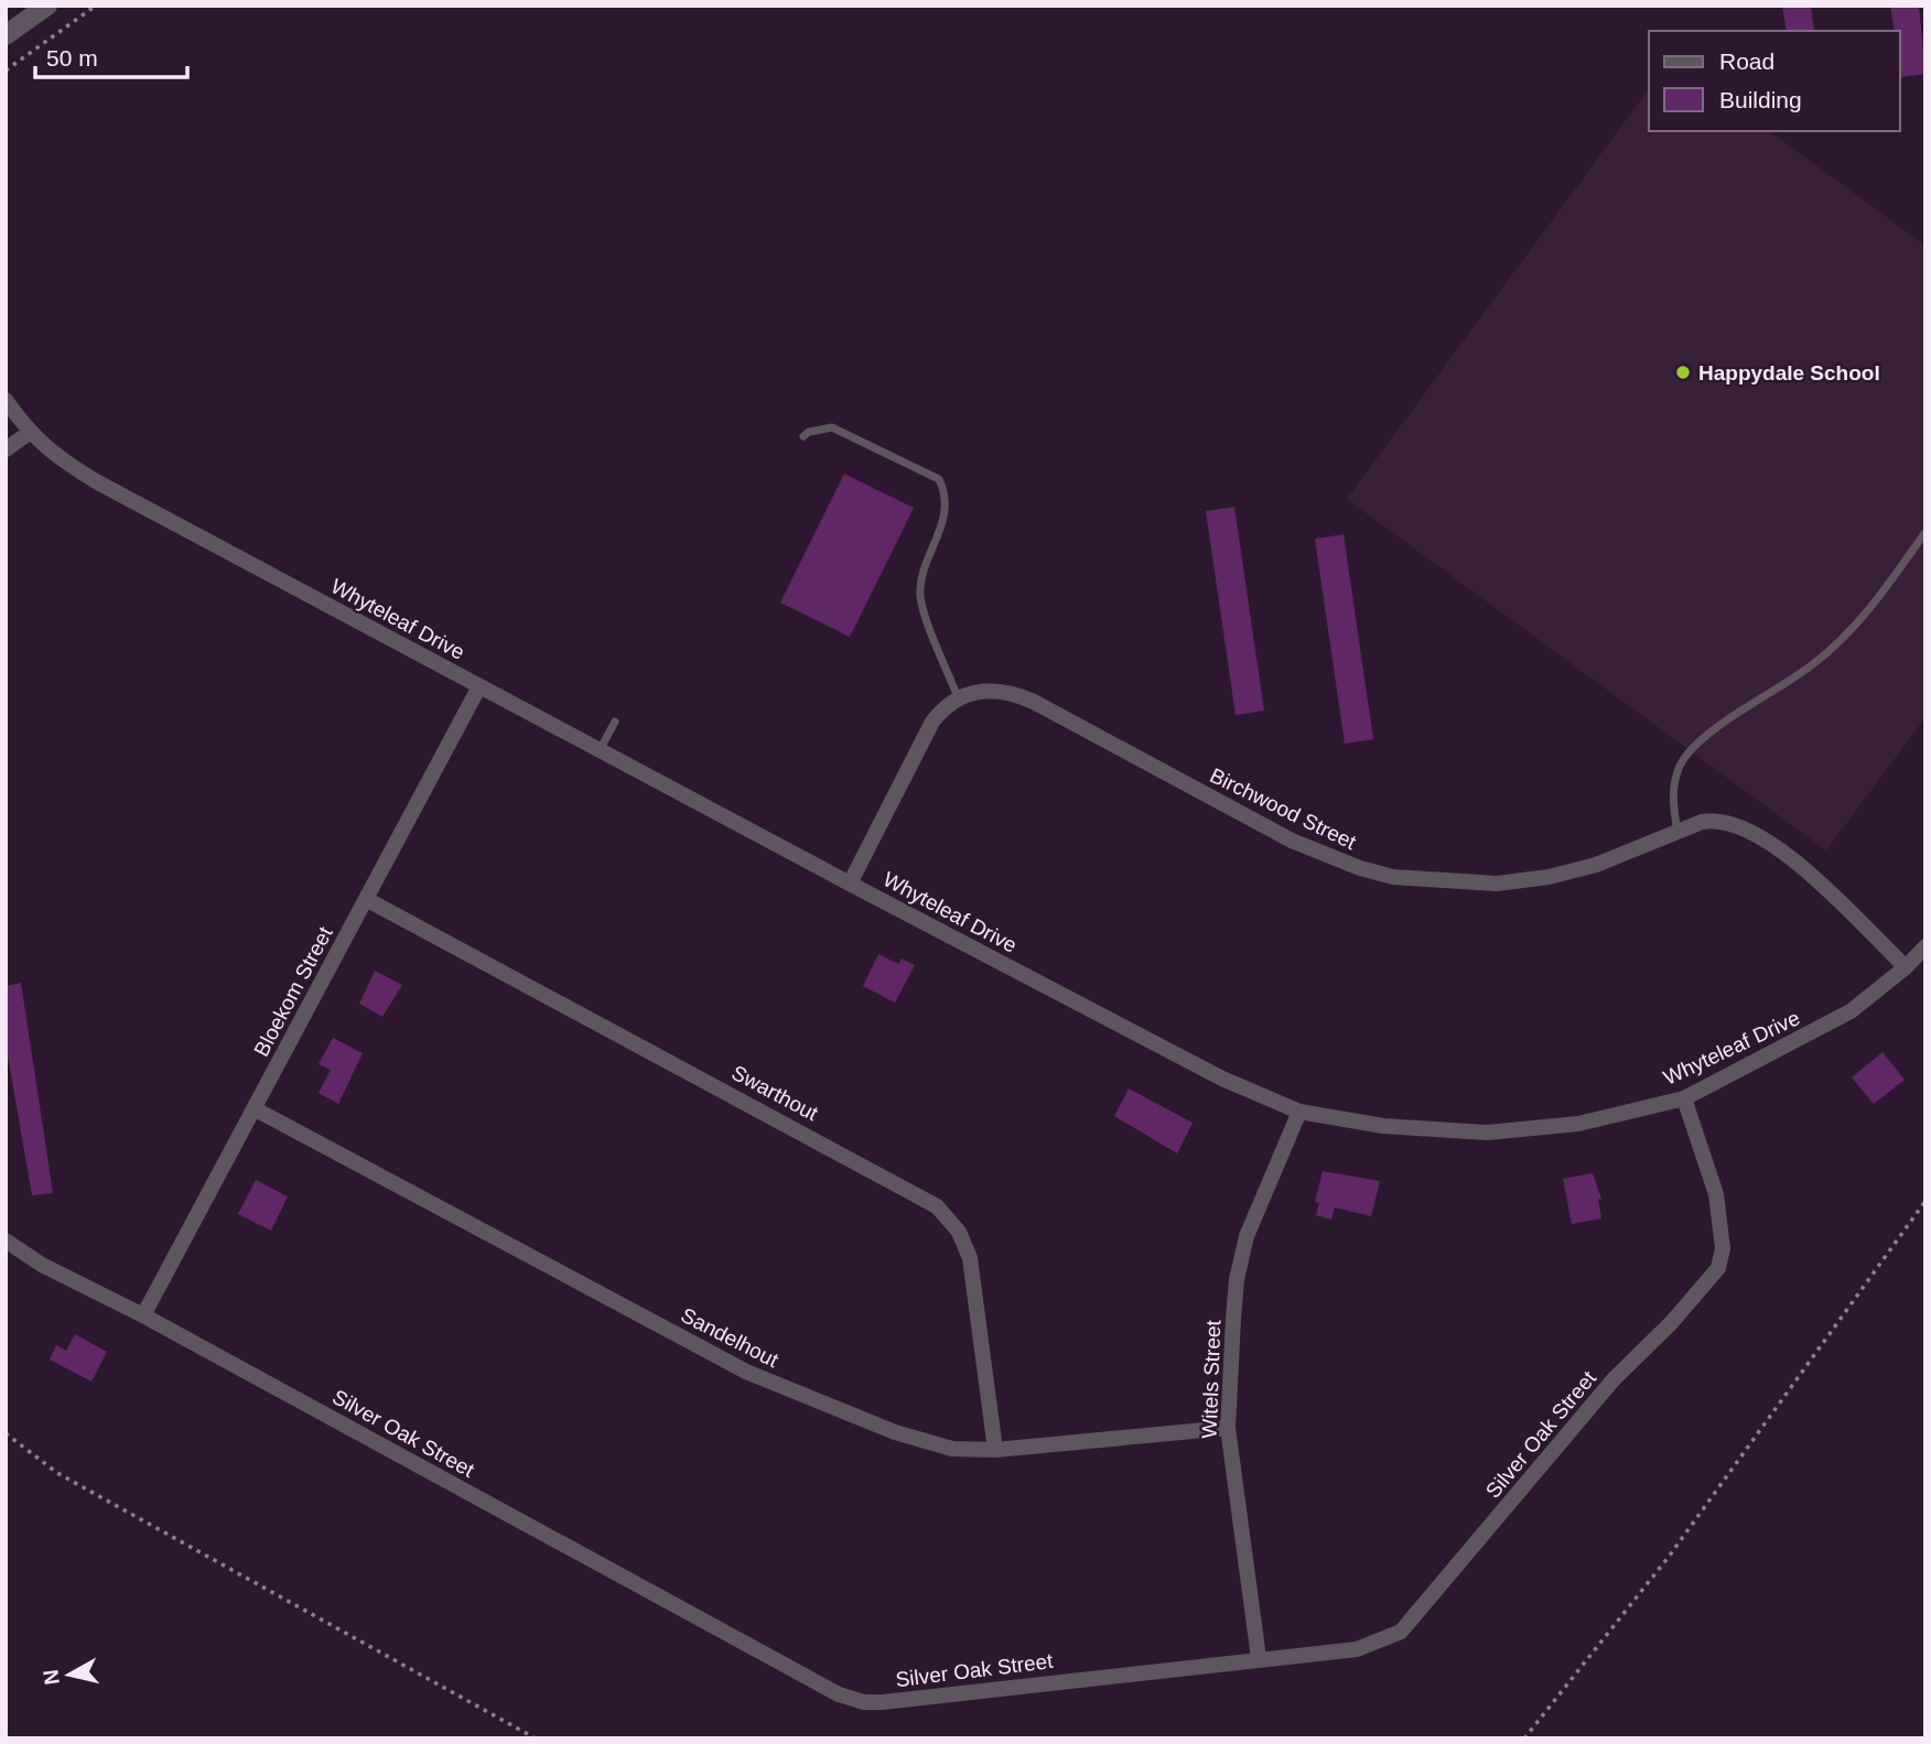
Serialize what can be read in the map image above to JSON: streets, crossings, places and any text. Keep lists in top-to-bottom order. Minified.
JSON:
{"streets":{"street":["Whyteleaf Drive","Birchwood Street","Bloekom Street","Swarthout","Sandelhout","Witels Street","Silver Oak Street"]},"crossings":[["Whyteleaf Drive","Birchwood Street"],["Whyteleaf Drive","Bloekom Street"],["Whyteleaf Drive","Witels Street"],["Whyteleaf Drive","Silver Oak Street"],["Bloekom Street","Swarthout"],["Bloekom Street","Sandelhout"],["Bloekom Street","Silver Oak Street"],["Swarthout","Sandelhout"],["Sandelhout","Witels Street"],["Witels Street","Silver Oak Street"]],"places":["Happydale School"],"legend":["Road","Building"],"scale_bar":"50 m","north":"left"}
